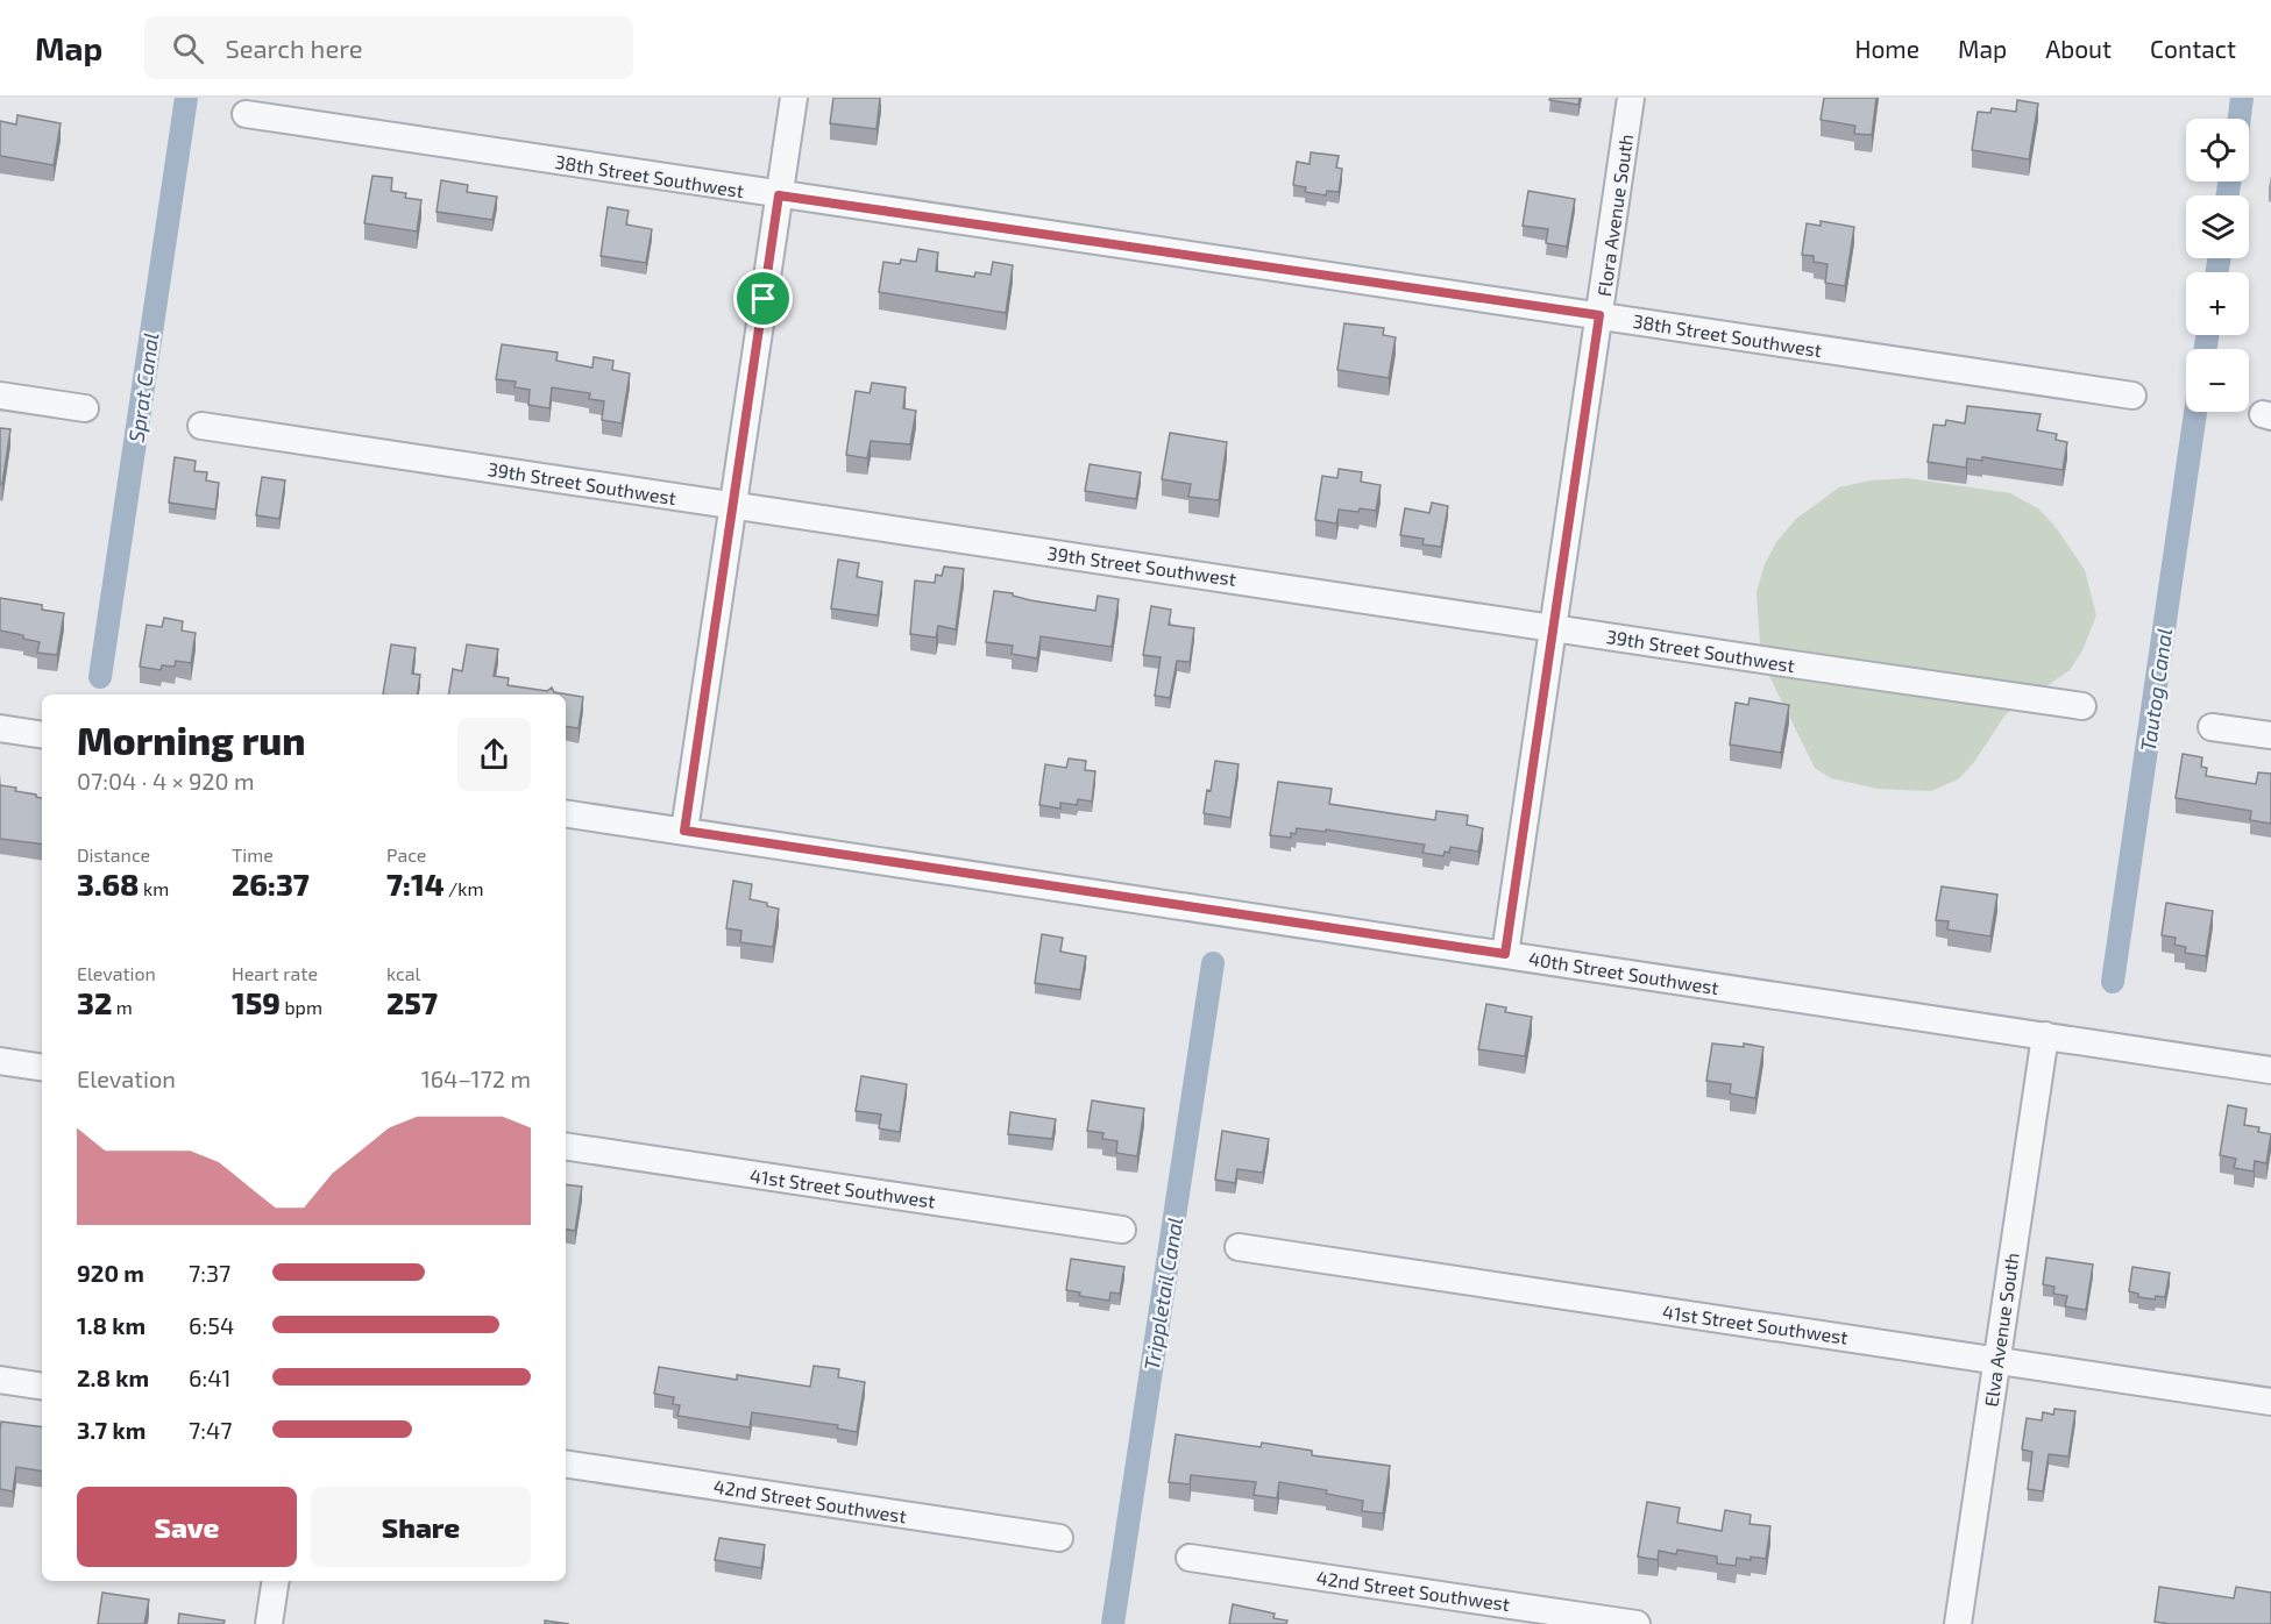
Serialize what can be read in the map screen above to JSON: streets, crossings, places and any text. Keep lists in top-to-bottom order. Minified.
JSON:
{"streets":{"street":["38th Street Southwest","Flora Avenue South","39th Street Southwest","40th Street Southwest","41st Street Southwest","Elva Avenue South","42nd Street Southwest"]},"crossings":[["38th Street Southwest","Flora Avenue South"],["Flora Avenue South","39th Street Southwest"],["Flora Avenue South","40th Street Southwest"],["40th Street Southwest","Elva Avenue South"],["41st Street Southwest","Elva Avenue South"]],"water":["Sprat Canal","Tautog Canal","Trippletail Canal"],"page":{"header":"Map","search":"Search here","nav":["Home","Map","About","Contact"],"map_buttons":["+","−"],"heading":["Morning run","07:04 · 4 × 920 m"],"stats":[["Distance","3.68 km"],["Time","26:37"],["Pace","7:14 /km"],["Elevation","32 m"],["Heart rate","159 bpm"],["kcal","257"]],"chart":["Elevation","164–172 m"],"list":[{"name":"920 m","note":"7:37"},{"name":"1.8 km","note":"6:54"},{"name":"2.8 km","note":"6:41"},{"name":"3.7 km","note":"7:47"}],"buttons":["Save","Share"]}}
